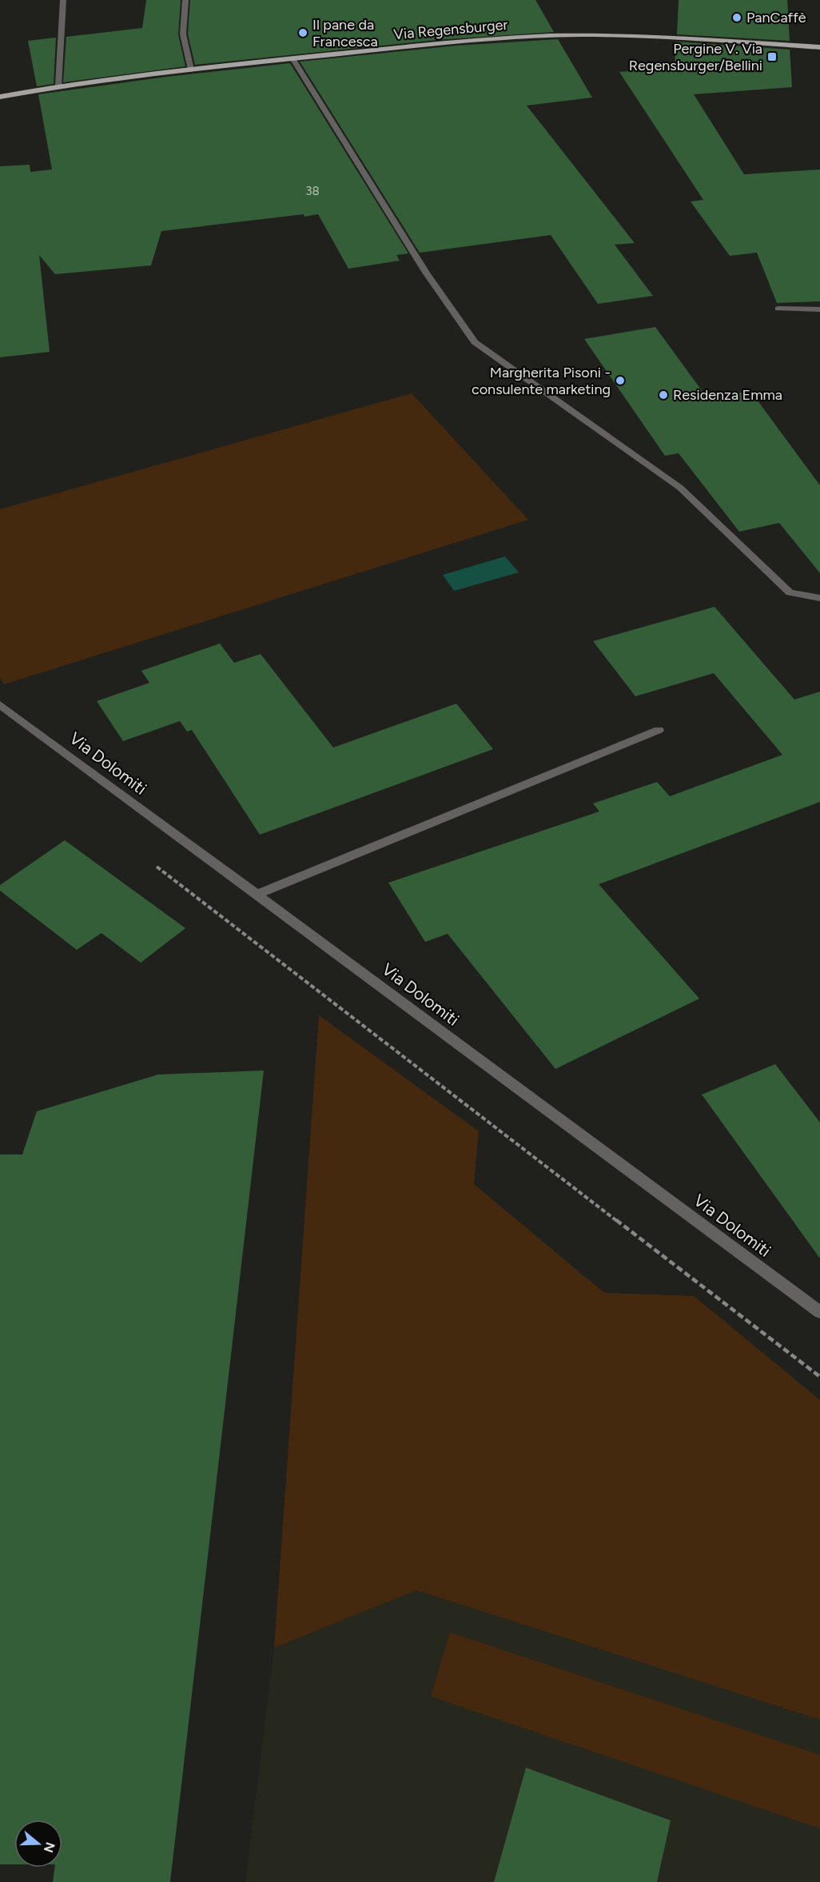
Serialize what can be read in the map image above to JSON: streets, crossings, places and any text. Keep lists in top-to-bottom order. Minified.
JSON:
{"streets":{"main road":["Via Regensburger"],"street":["Via Dolomiti"]},"places":{"other":["PanCaffè","Il pane da Francesca","Margherita Pisoni - consulente marketing","Residenza Emma"],"transit":["Pergine V. Via Regensburger/Bellini"]},"house_numbers":["38"],"north":"right"}
